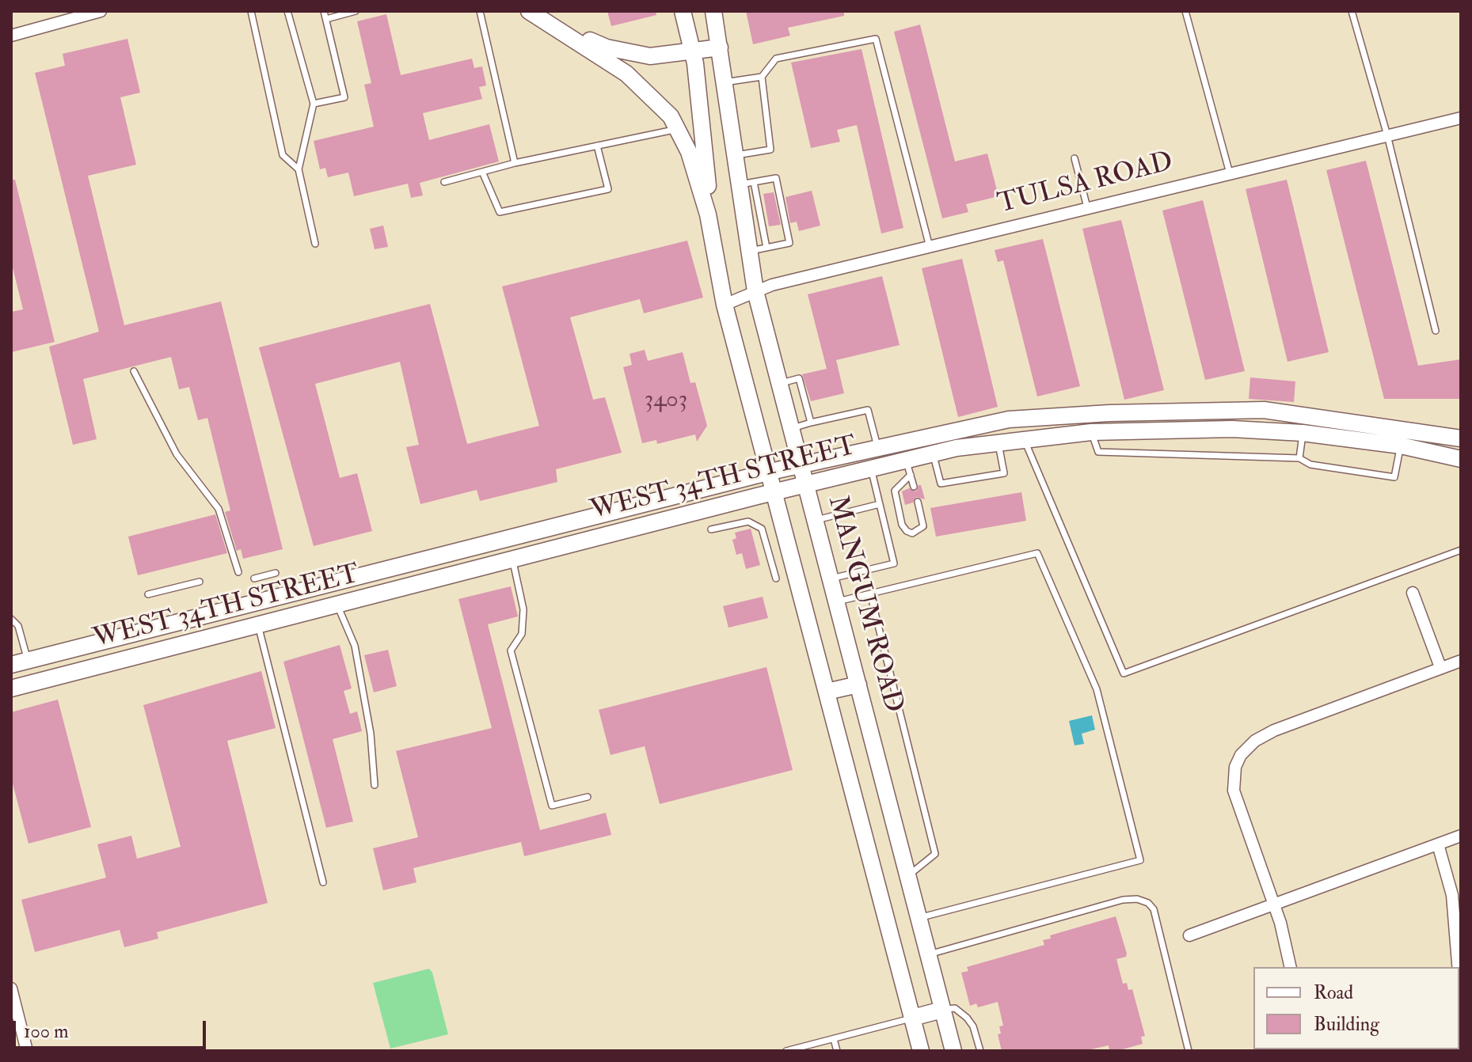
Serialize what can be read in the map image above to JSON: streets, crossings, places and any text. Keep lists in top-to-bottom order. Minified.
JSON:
{"streets":{"main road":["WEST 34TH STREET","MANGUM ROAD"],"street":["TULSA ROAD"]},"crossings":[["TULSA ROAD","MANGUM ROAD"],["WEST 34TH STREET","MANGUM ROAD"]],"house_numbers":["3403"],"legend":["Road","Building"],"scale_bar":"100 m"}
